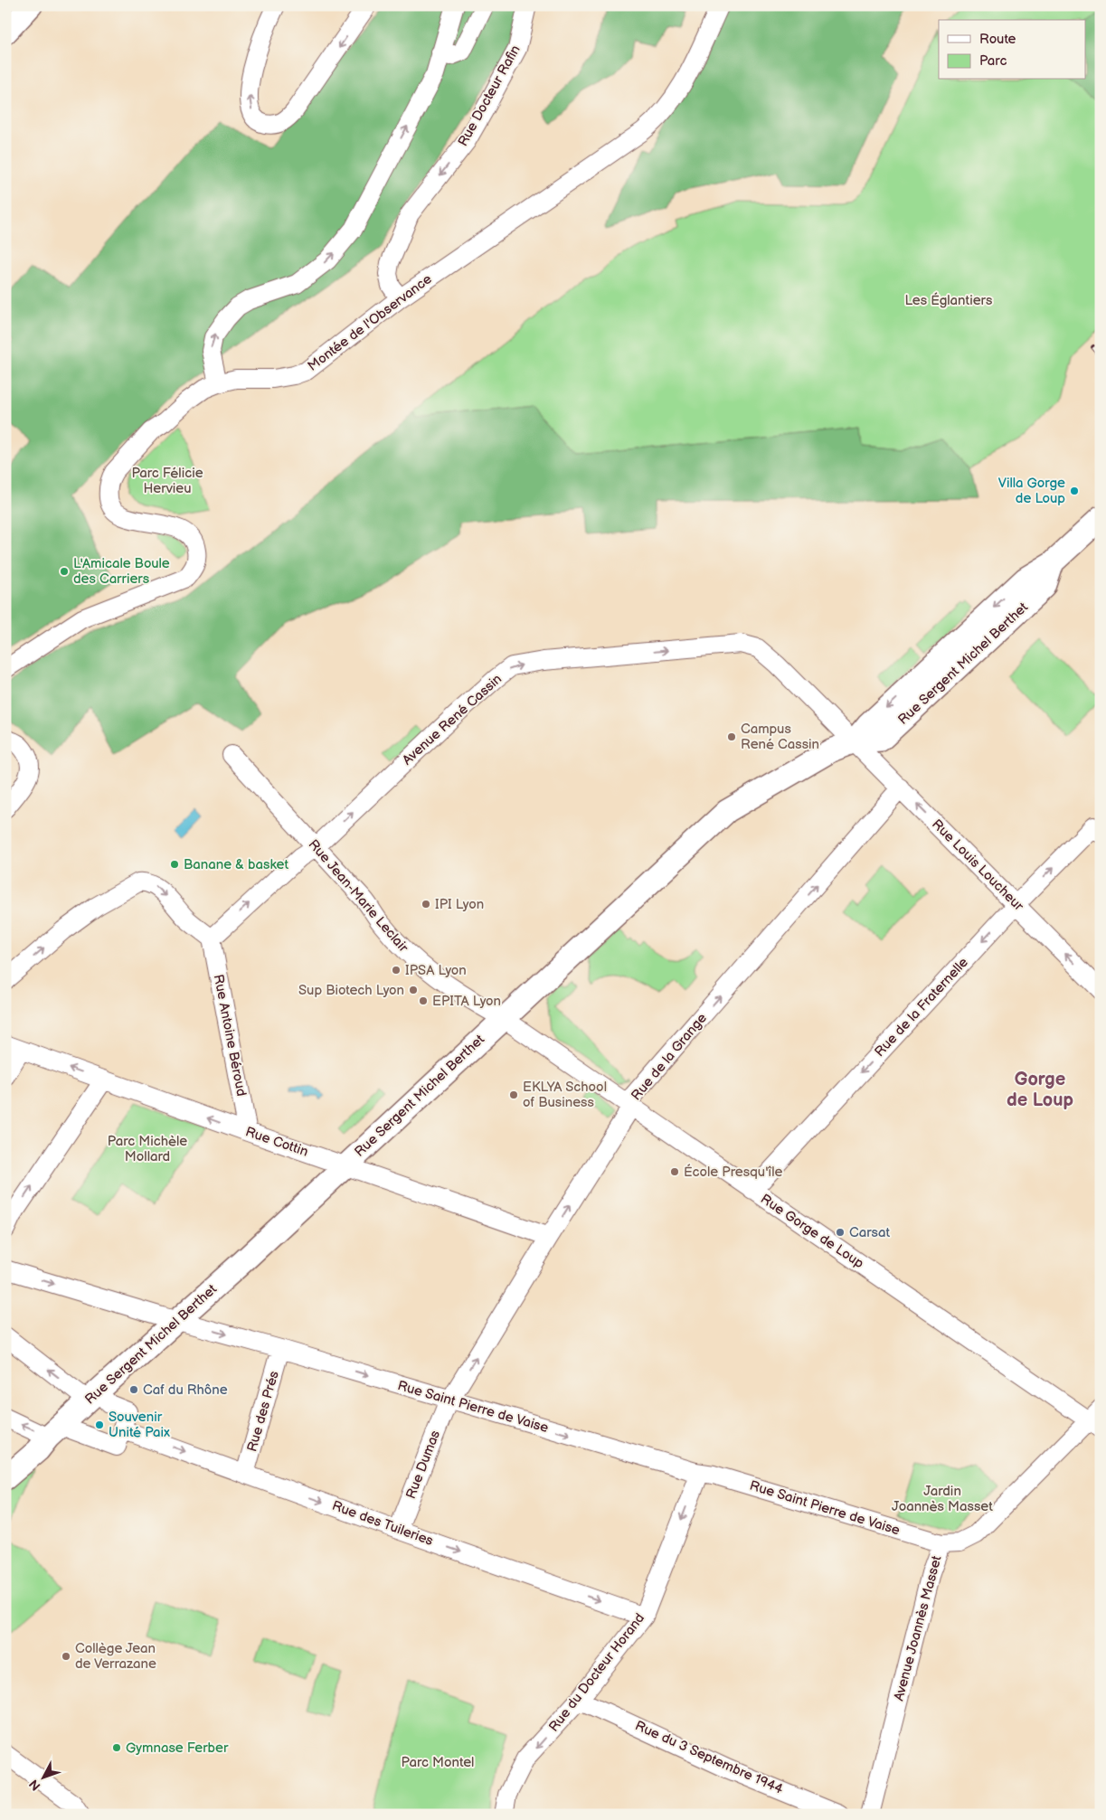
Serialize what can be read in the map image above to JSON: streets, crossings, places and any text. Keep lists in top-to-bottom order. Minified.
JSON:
{"streets":{"main road":["Rue Sergent Michel Berthet"],"street":["Rue Docteur Rafin","Montée de l'Observance","Avenue René Cassin","Rue Louis Loucheur","Rue Jean-Marie Leclair","Rue de la Fraternelle","Rue Antoine Béroud","Rue de la Grange","Rue Cottin","Rue Gorge de Loup","Rue Saint Pierre de Vaise","Rue des Prés","Rue Dumas","Rue des Tuileries","Avenue Joannès Masset","Rue du Docteur Horand","Rue du 3 Septembre 1944"]},"crossings":[["Rue Docteur Rafin","Montée de l'Observance"],["Rue Sergent Michel Berthet","Avenue René Cassin"],["Rue Sergent Michel Berthet","Rue Louis Loucheur"],["Rue Sergent Michel Berthet","Rue Jean-Marie Leclair"],["Rue Sergent Michel Berthet","Rue Cottin"],["Rue Sergent Michel Berthet","Rue Gorge de Loup"],["Rue Sergent Michel Berthet","Rue Saint Pierre de Vaise"],["Avenue René Cassin","Rue Louis Loucheur"],["Avenue René Cassin","Rue Jean-Marie Leclair"],["Avenue René Cassin","Rue Antoine Béroud"],["Rue Louis Loucheur","Rue de la Fraternelle"],["Rue Louis Loucheur","Rue de la Grange"],["Rue Jean-Marie Leclair","Rue Gorge de Loup"],["Rue de la Fraternelle","Rue Gorge de Loup"],["Rue Antoine Béroud","Rue Cottin"],["Rue de la Grange","Rue Cottin"],["Rue de la Grange","Rue Gorge de Loup"],["Rue de la Grange","Rue Saint Pierre de Vaise"],["Rue de la Grange","Rue Dumas"],["Rue Gorge de Loup","Avenue Joannès Masset"],["Rue Saint Pierre de Vaise","Rue des Prés"],["Rue Saint Pierre de Vaise","Rue Dumas"],["Rue Saint Pierre de Vaise","Avenue Joannès Masset"],["Rue Saint Pierre de Vaise","Rue du Docteur Horand"],["Rue des Prés","Rue des Tuileries"],["Rue Dumas","Rue des Tuileries"],["Rue des Tuileries","Rue du Docteur Horand"],["Rue du Docteur Horand","Rue du 3 Septembre 1944"]],"one_way":["Avenue René Cassin","Rue Louis Loucheur","Rue de la Grange","Rue Cottin","Rue Saint Pierre de Vaise","Rue des Tuileries","Rue du Docteur Horand"],"districts":["Gorge de Loup"],"parks":["Les Églantiers","Parc Félicie Hervieu","Parc Michèle Mollard","Jardin Joannès Masset","Parc Montel"],"places":["Villa Gorge de Loup","L'Amicale Boule des Carriers","Campus René Cassin","Banane & basket","IPI Lyon","IPSA Lyon","Sup Biotech Lyon","EPITA Lyon","EKLYA School of Business","École Presqu'île","Carsat","Caf du Rhône","Souvenir Unité Paix","Collège Jean de Verrazane","Gymnase Ferber"],"legend":["Route","Parc"],"north":"bottom left"}
